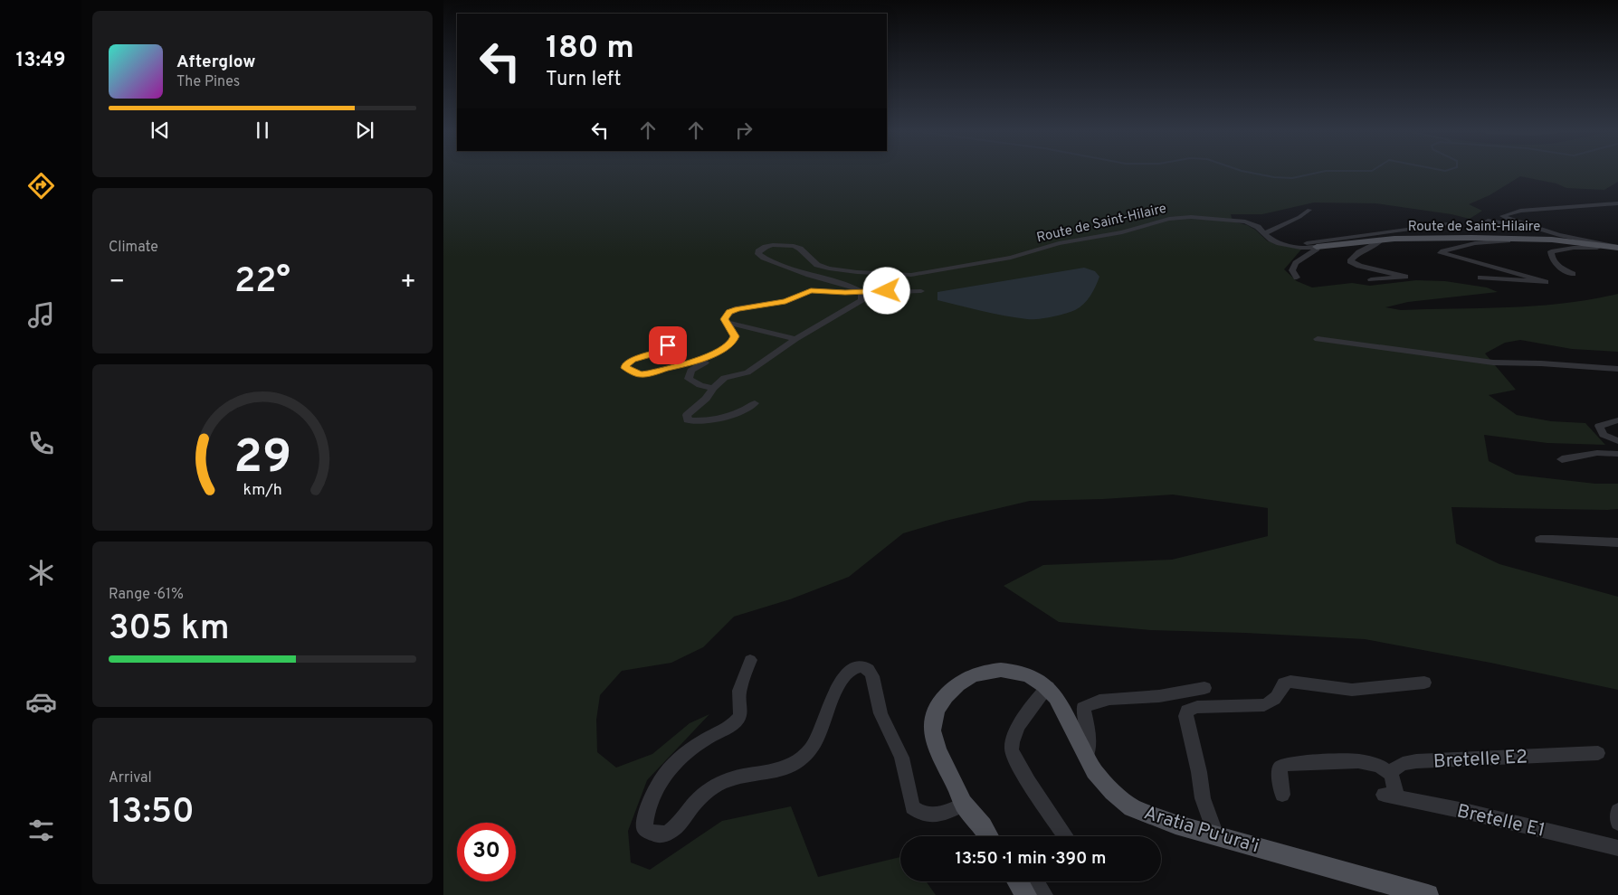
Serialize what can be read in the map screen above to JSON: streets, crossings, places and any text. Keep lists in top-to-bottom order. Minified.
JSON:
{"streets":{"main road":["Route de Saint-Hilaire","Aratia Pu'ura'i"],"street":["Bretelle E2","Bretelle E1"]},"crossings":[["Bretelle E2","Bretelle E1"]],"page":{"tabs":"13:49","turn":["180 m","Turn left"],"song":["Afterglow","The Pines"],"tile":["Climate",["Range · 61%","305 km"],["Arrival","13:50"]],"heat":["−","22°","+"],"limit":"30","trip":"13:50 · 1 min · 390 m","gauge":["29","km/h"]}}
